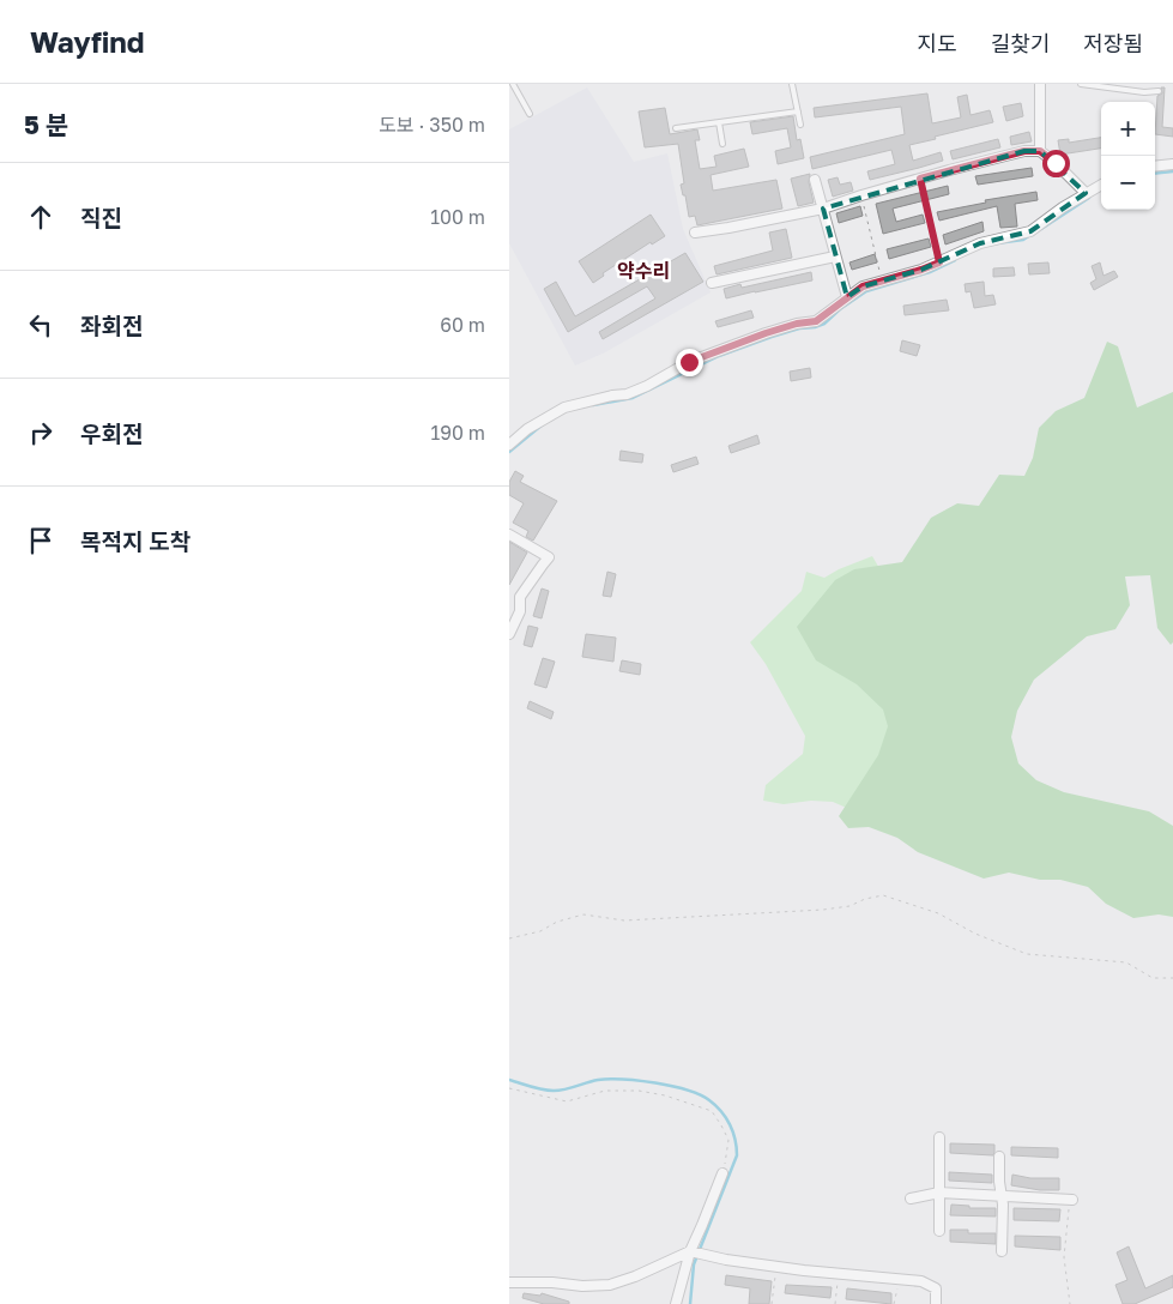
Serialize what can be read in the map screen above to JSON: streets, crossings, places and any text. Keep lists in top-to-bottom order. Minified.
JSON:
{"districts":["약수리"],"page":{"header":"Wayfind","nav":["지도","길찾기","저장됨"],"heading":["5 분","도보 · 350 m"],"map_buttons":["+","−"],"list":[["직진","100 m"],["좌회전","60 m"],["우회전","190 m"],"목적지 도착"]}}
